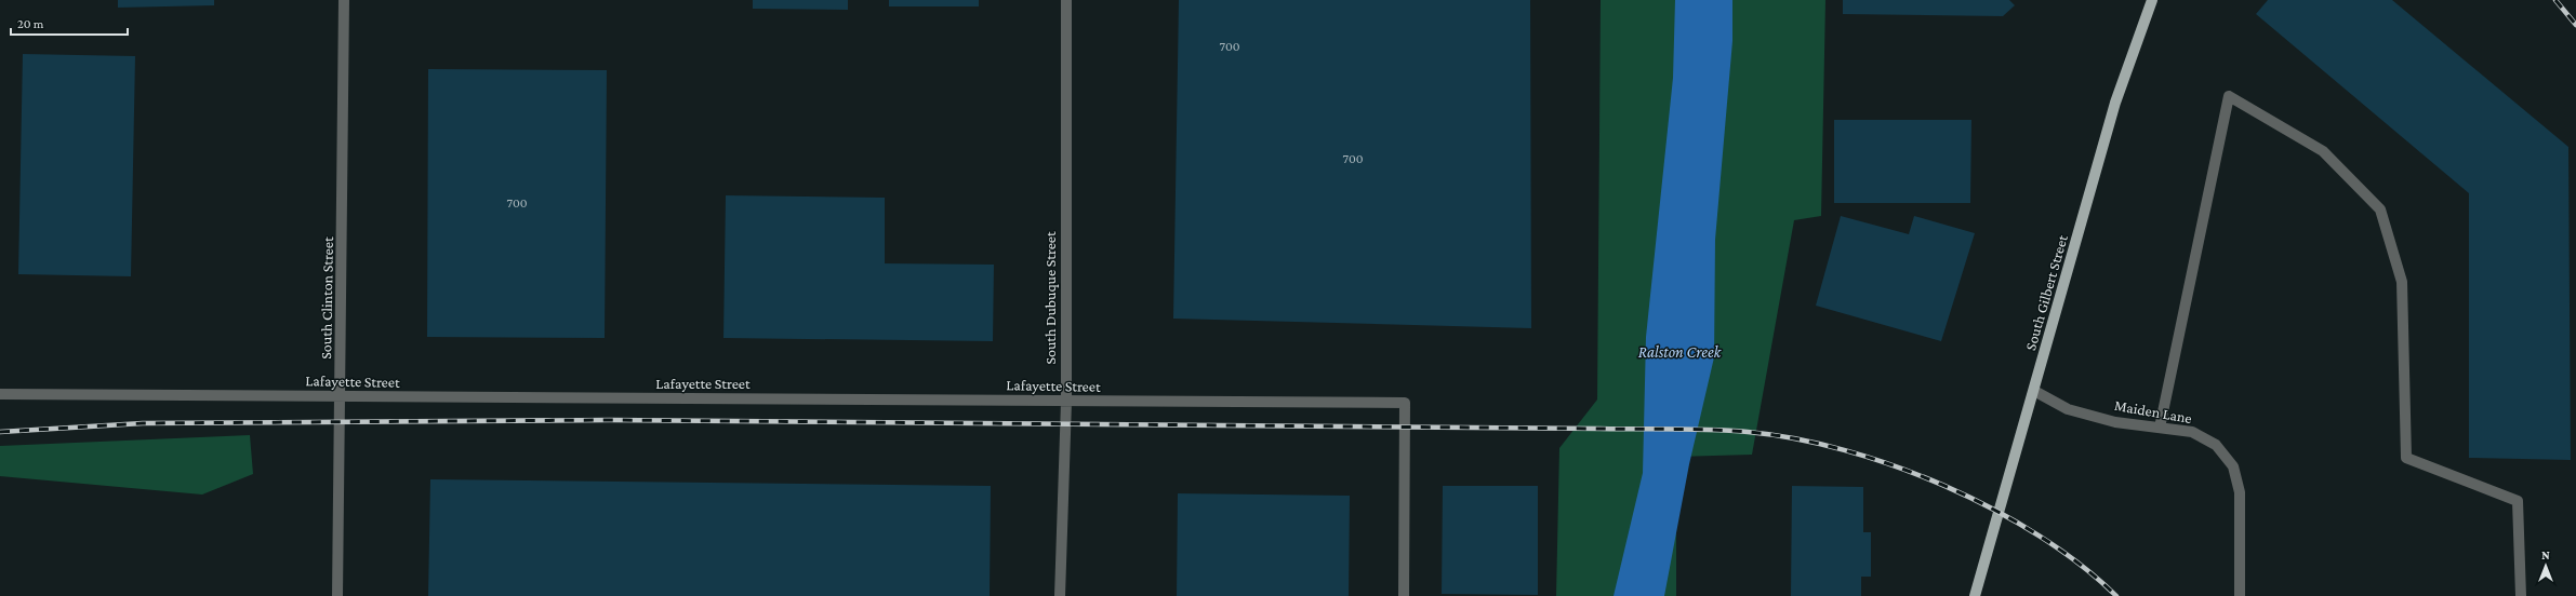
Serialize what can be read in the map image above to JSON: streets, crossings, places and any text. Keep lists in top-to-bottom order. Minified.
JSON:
{"streets":{"main road":["South Gilbert Street"],"street":["South Clinton Street","South Dubuque Street","Lafayette Street","Maiden Lane"]},"crossings":[["South Gilbert Street","Maiden Lane"],["South Clinton Street","Lafayette Street"],["South Dubuque Street","Lafayette Street"]],"water":["Ralston Creek"],"house_numbers":["700","700","700"],"scale_bar":"20 m","north":"top"}
